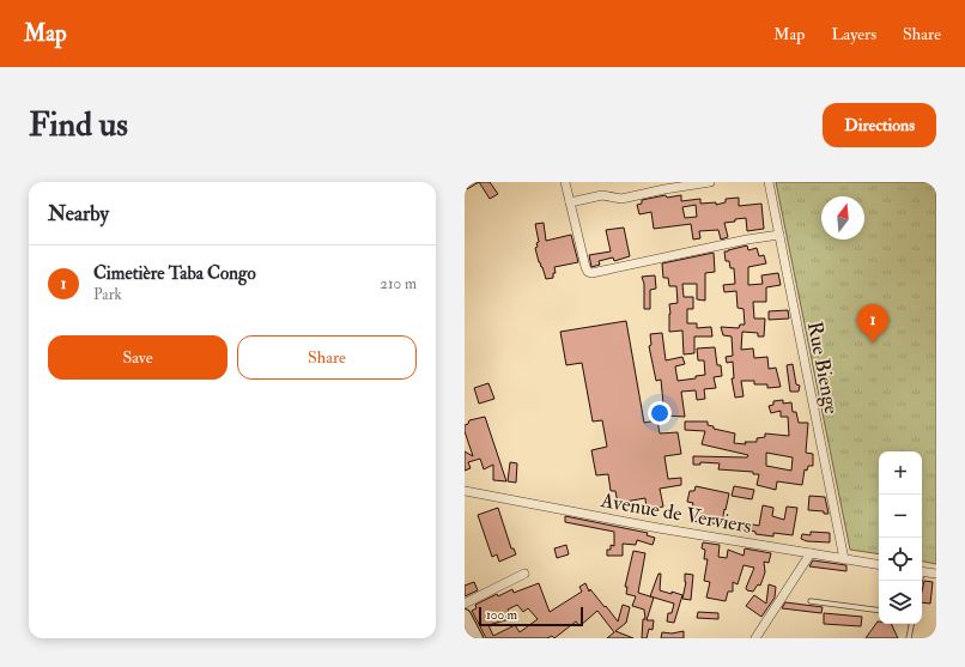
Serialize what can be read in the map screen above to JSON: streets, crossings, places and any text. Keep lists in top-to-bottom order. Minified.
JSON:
{"streets":{"street":["Rue Bienge","Avenue de Verviers"]},"crossings":[["Rue Bienge","Avenue de Verviers"]],"scale_bar":"100 m","north":"top","page":{"header":"Map","nav":["Map","Layers","Share"],"buttons":["Directions",["Save","Share"]],"title":"Find us","heading":"Nearby","list":[{"mark":"1","name":"Cimetière Taba Congo","note":"Park","value":"210 m"}],"pins":"1","map_buttons":["+","−"],"scale":"100 m"}}
